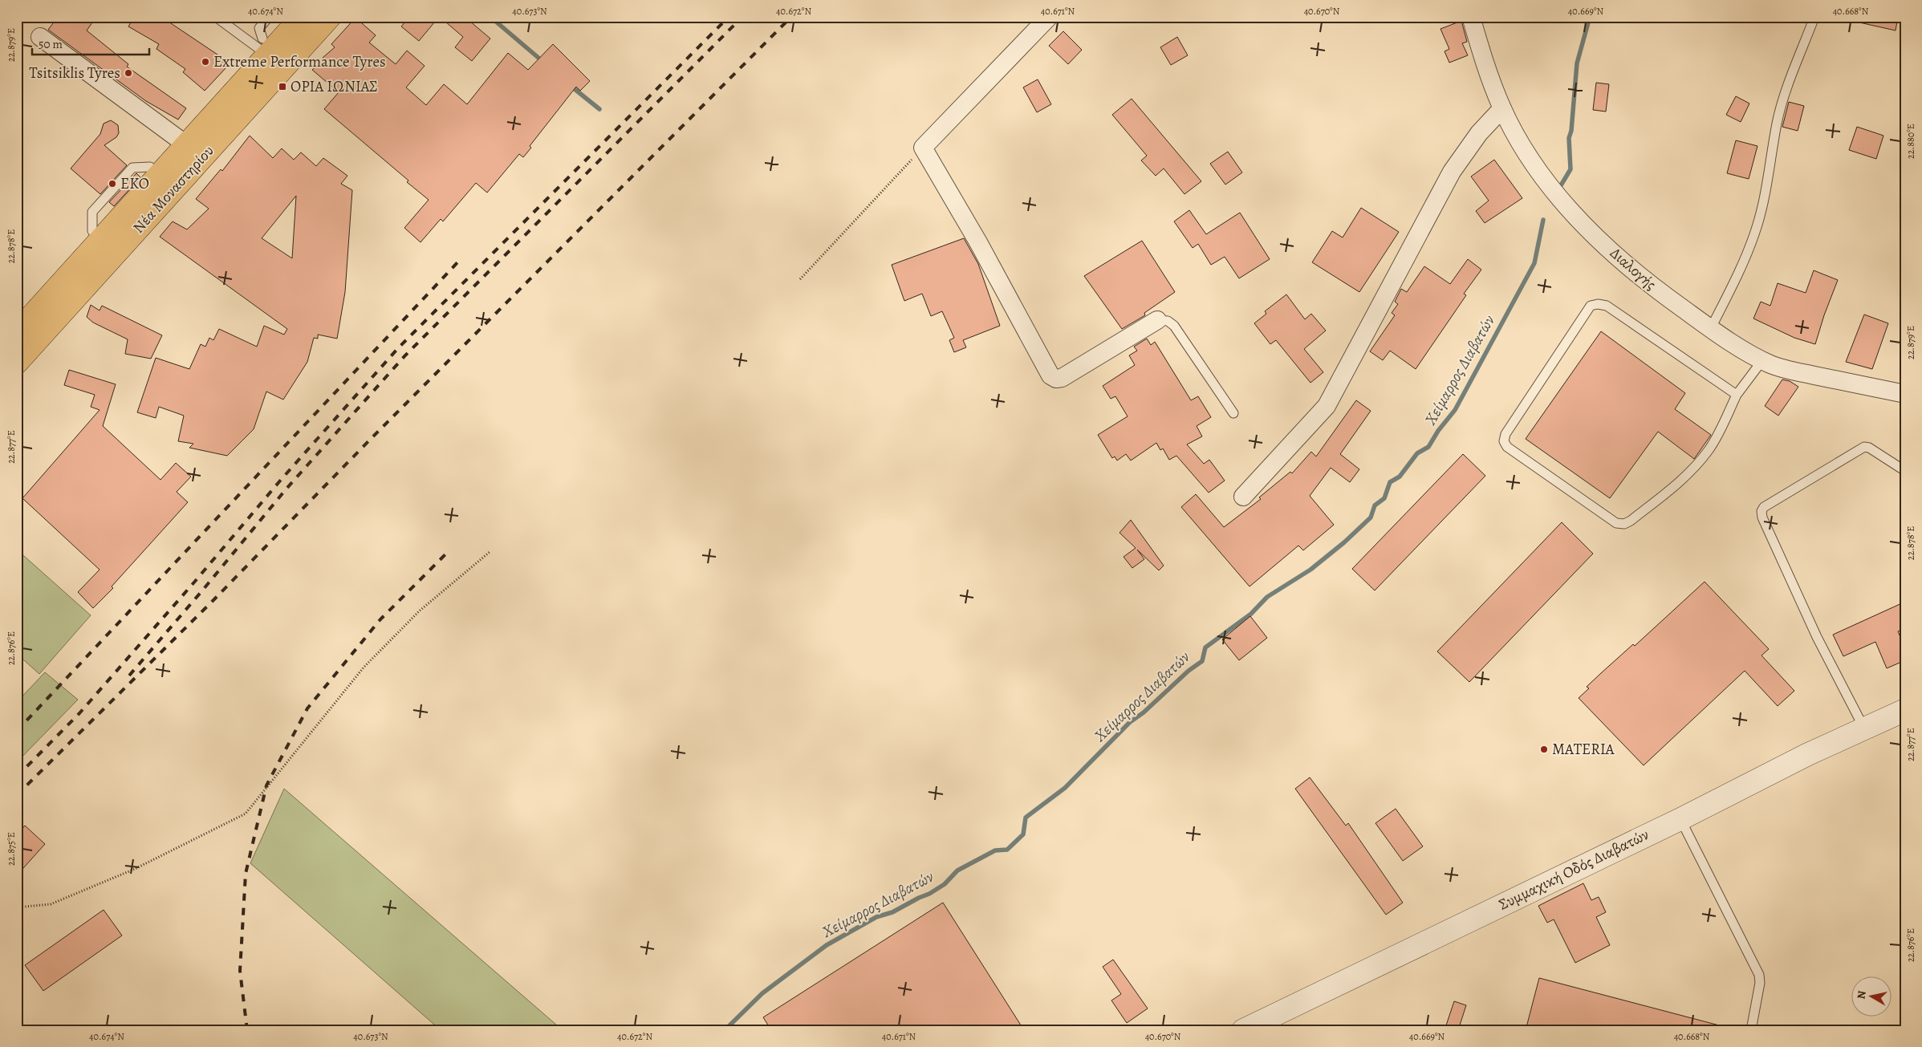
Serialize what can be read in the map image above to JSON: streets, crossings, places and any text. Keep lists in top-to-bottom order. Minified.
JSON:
{"streets":{"main road":["Νέα Μοναστηρίου"],"street":["Διαλογής","Συμμαχική Οδός Διαβατών"]},"water":["Χείμαρρος Διαβατών"],"places":{"other":["Extreme Performance Tyres","Tsitsiklis Tyres","EKO","MATERIA"],"transit":["ΟΡΙΑ ΙΩΝΙΑΣ"]},"scale_bar":"50 m","north":"left","coordinates":["40.674°N","40.673°N","40.672°N","40.671°N","40.670°N","40.669°N","40.668°N","22.879°E","22.880°E","22.878°E","22.877°E","22.876°E","22.875°E"]}
